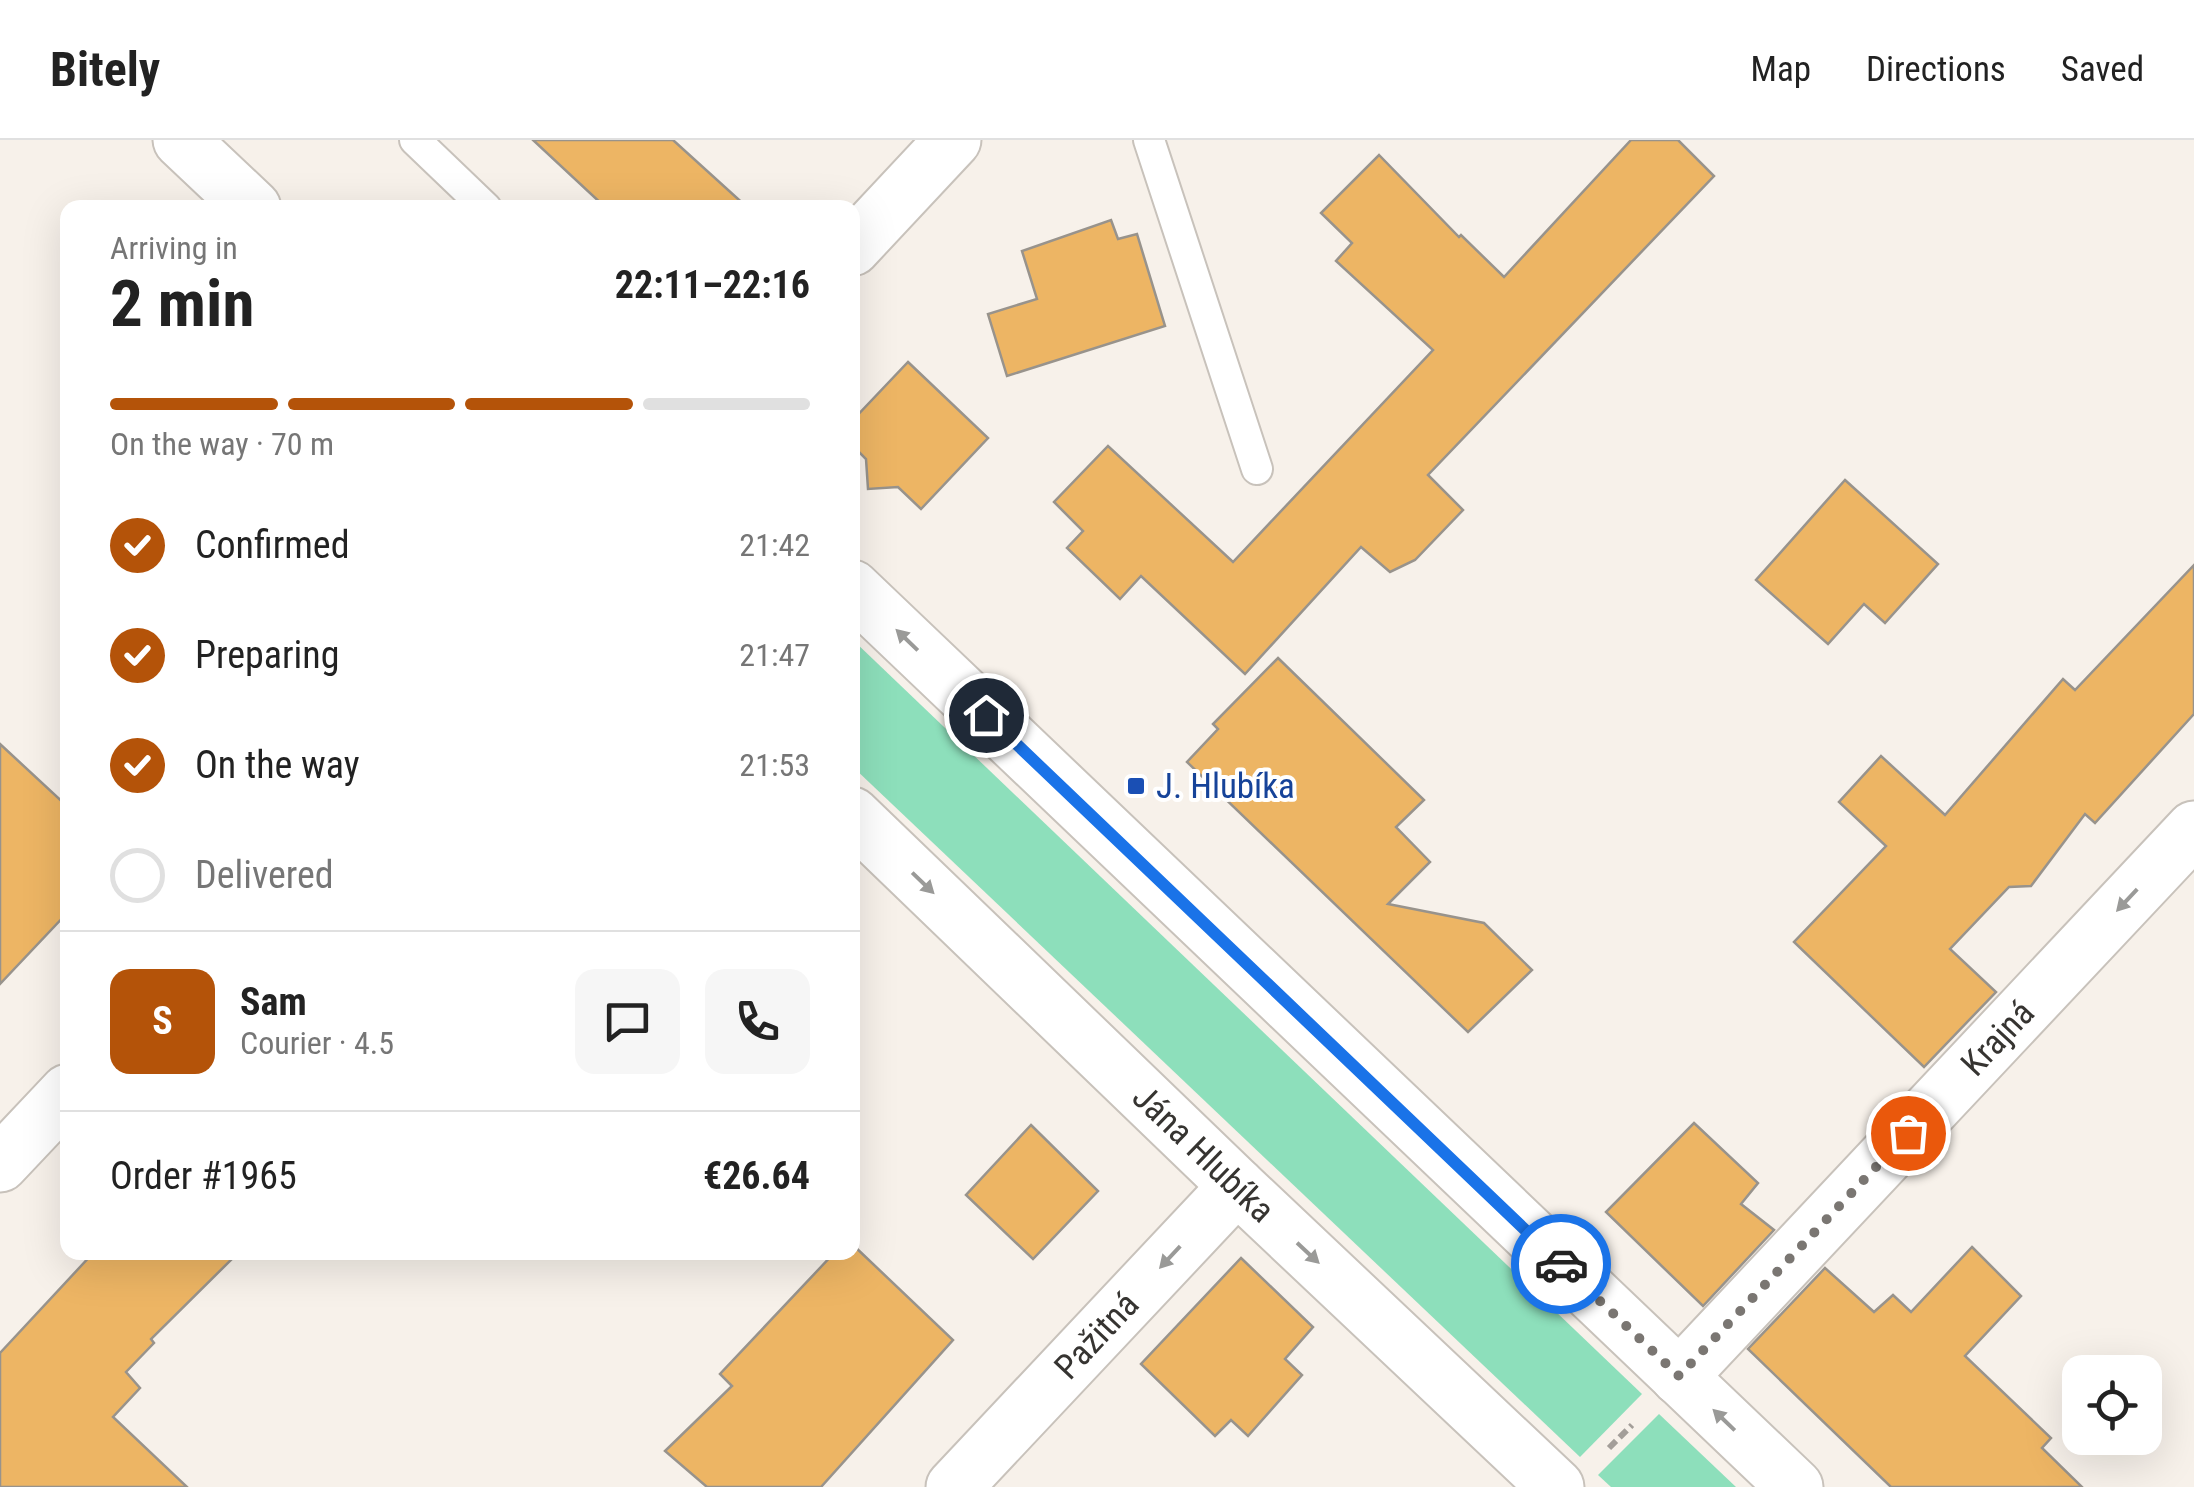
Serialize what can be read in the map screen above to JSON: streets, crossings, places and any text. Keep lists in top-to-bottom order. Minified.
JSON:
{"streets":{"street":["Krajná","Jána Hlubíka","Pažitná"]},"crossings":[["Jána Hlubíka","Pažitná"]],"one_way":["Krajná","Pažitná"],"places":{"transit":["J. Hlubíka"]},"page":{"header":"Bitely","nav":["Map","Directions","Saved"],"heading":["2 min","Arriving in","22:11–22:16"],"panel":["Sam","Courier · 4.5","Order #1965","€26.64"],"bar":"On the way · 70 m","list":[["Confirmed","21:42"],["Preparing","21:47"],["On the way","21:53"],"Delivered"],"round":"S"}}
